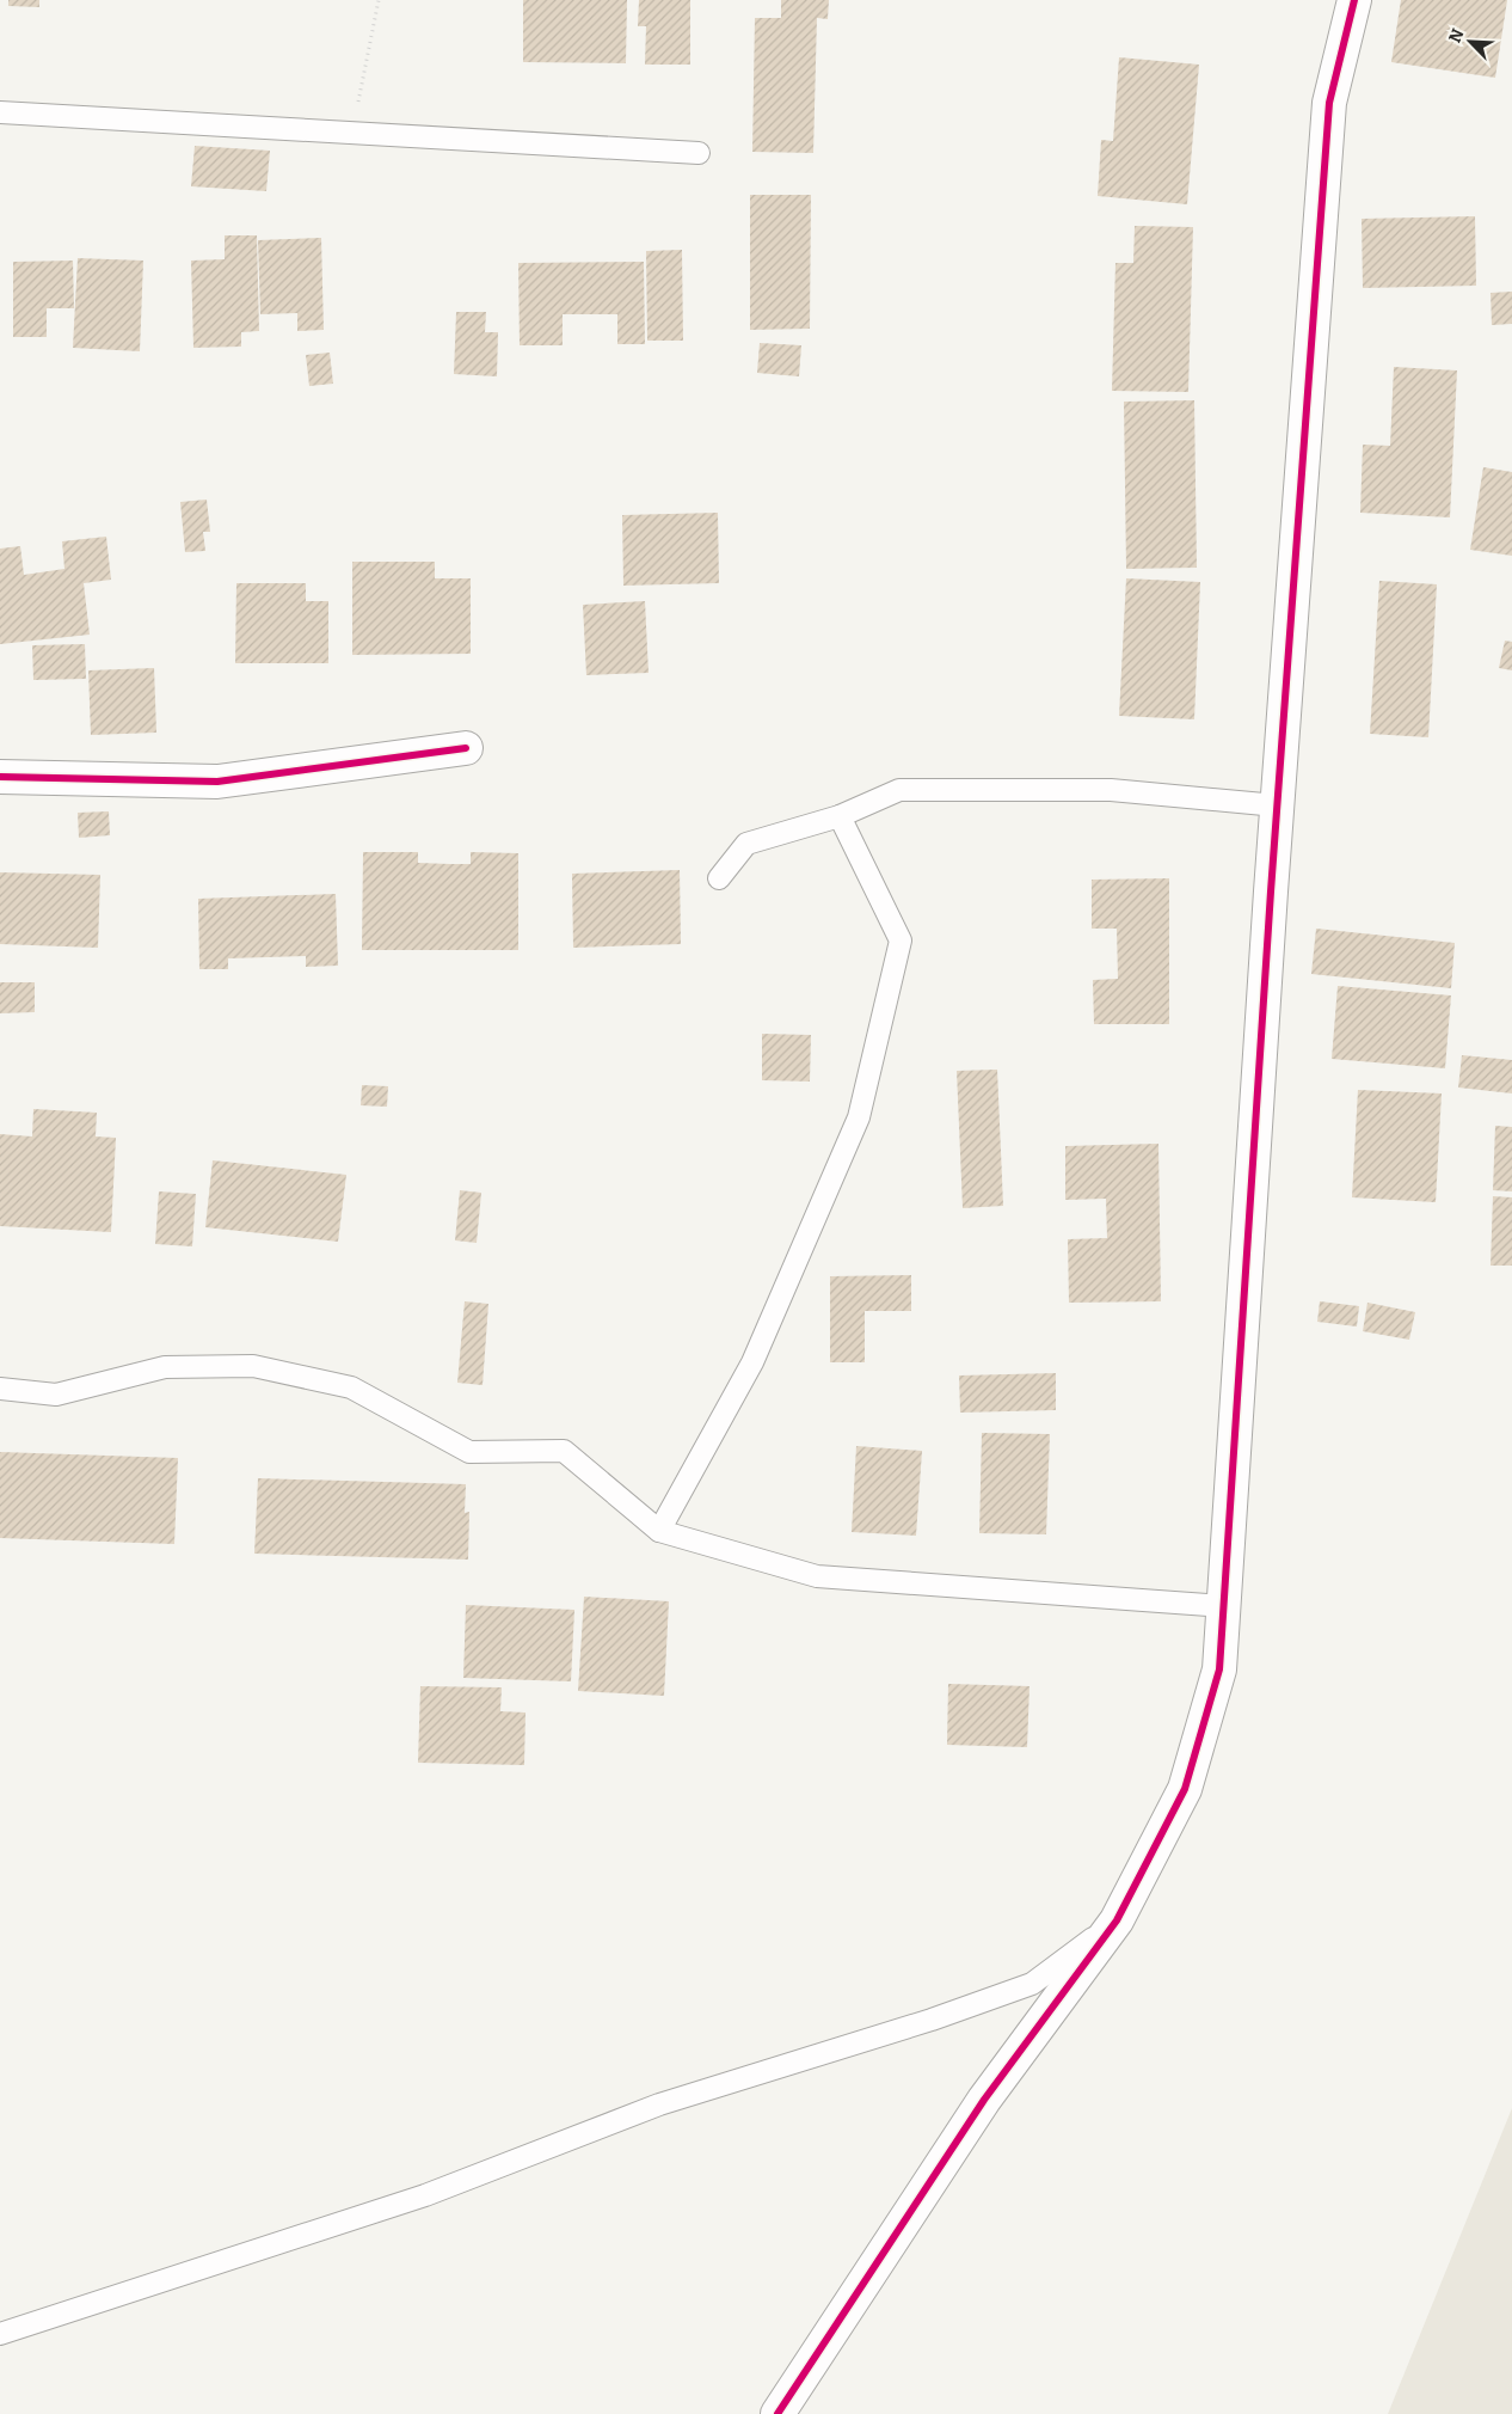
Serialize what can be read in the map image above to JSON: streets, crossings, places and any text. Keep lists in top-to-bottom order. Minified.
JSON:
{"north":"top left"}
